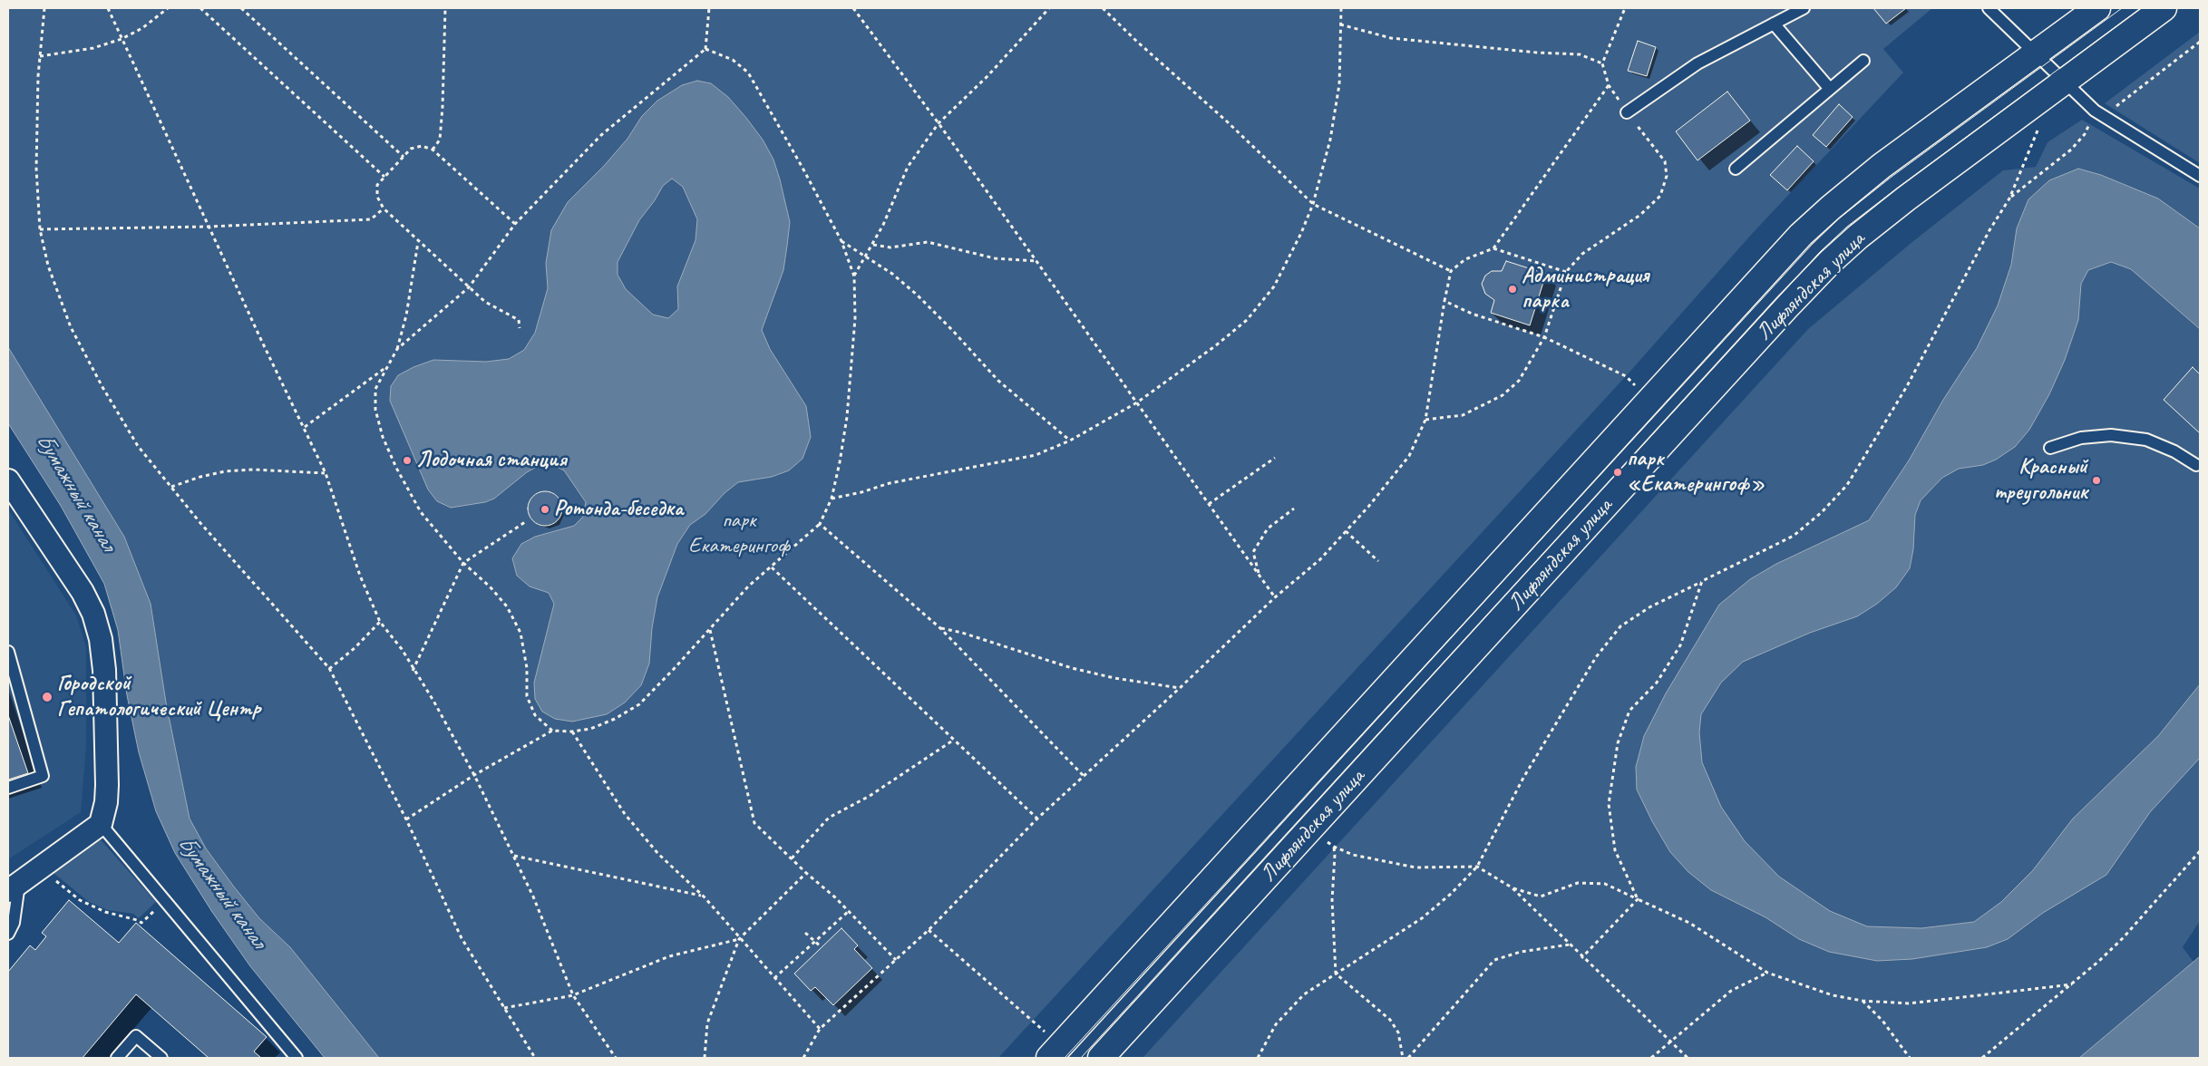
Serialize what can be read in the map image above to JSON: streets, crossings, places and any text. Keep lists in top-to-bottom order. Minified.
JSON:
{"streets":{"main road":["Лифляндская улица"]},"water":["Бумажный канал"],"parks":["парк Екатерингоф"],"places":["Администрация парка","Лодочная станция","парк «Екатерингоф»","Красный треугольник","Ротонда-беседка","Городской Гепатологический Центр"]}
